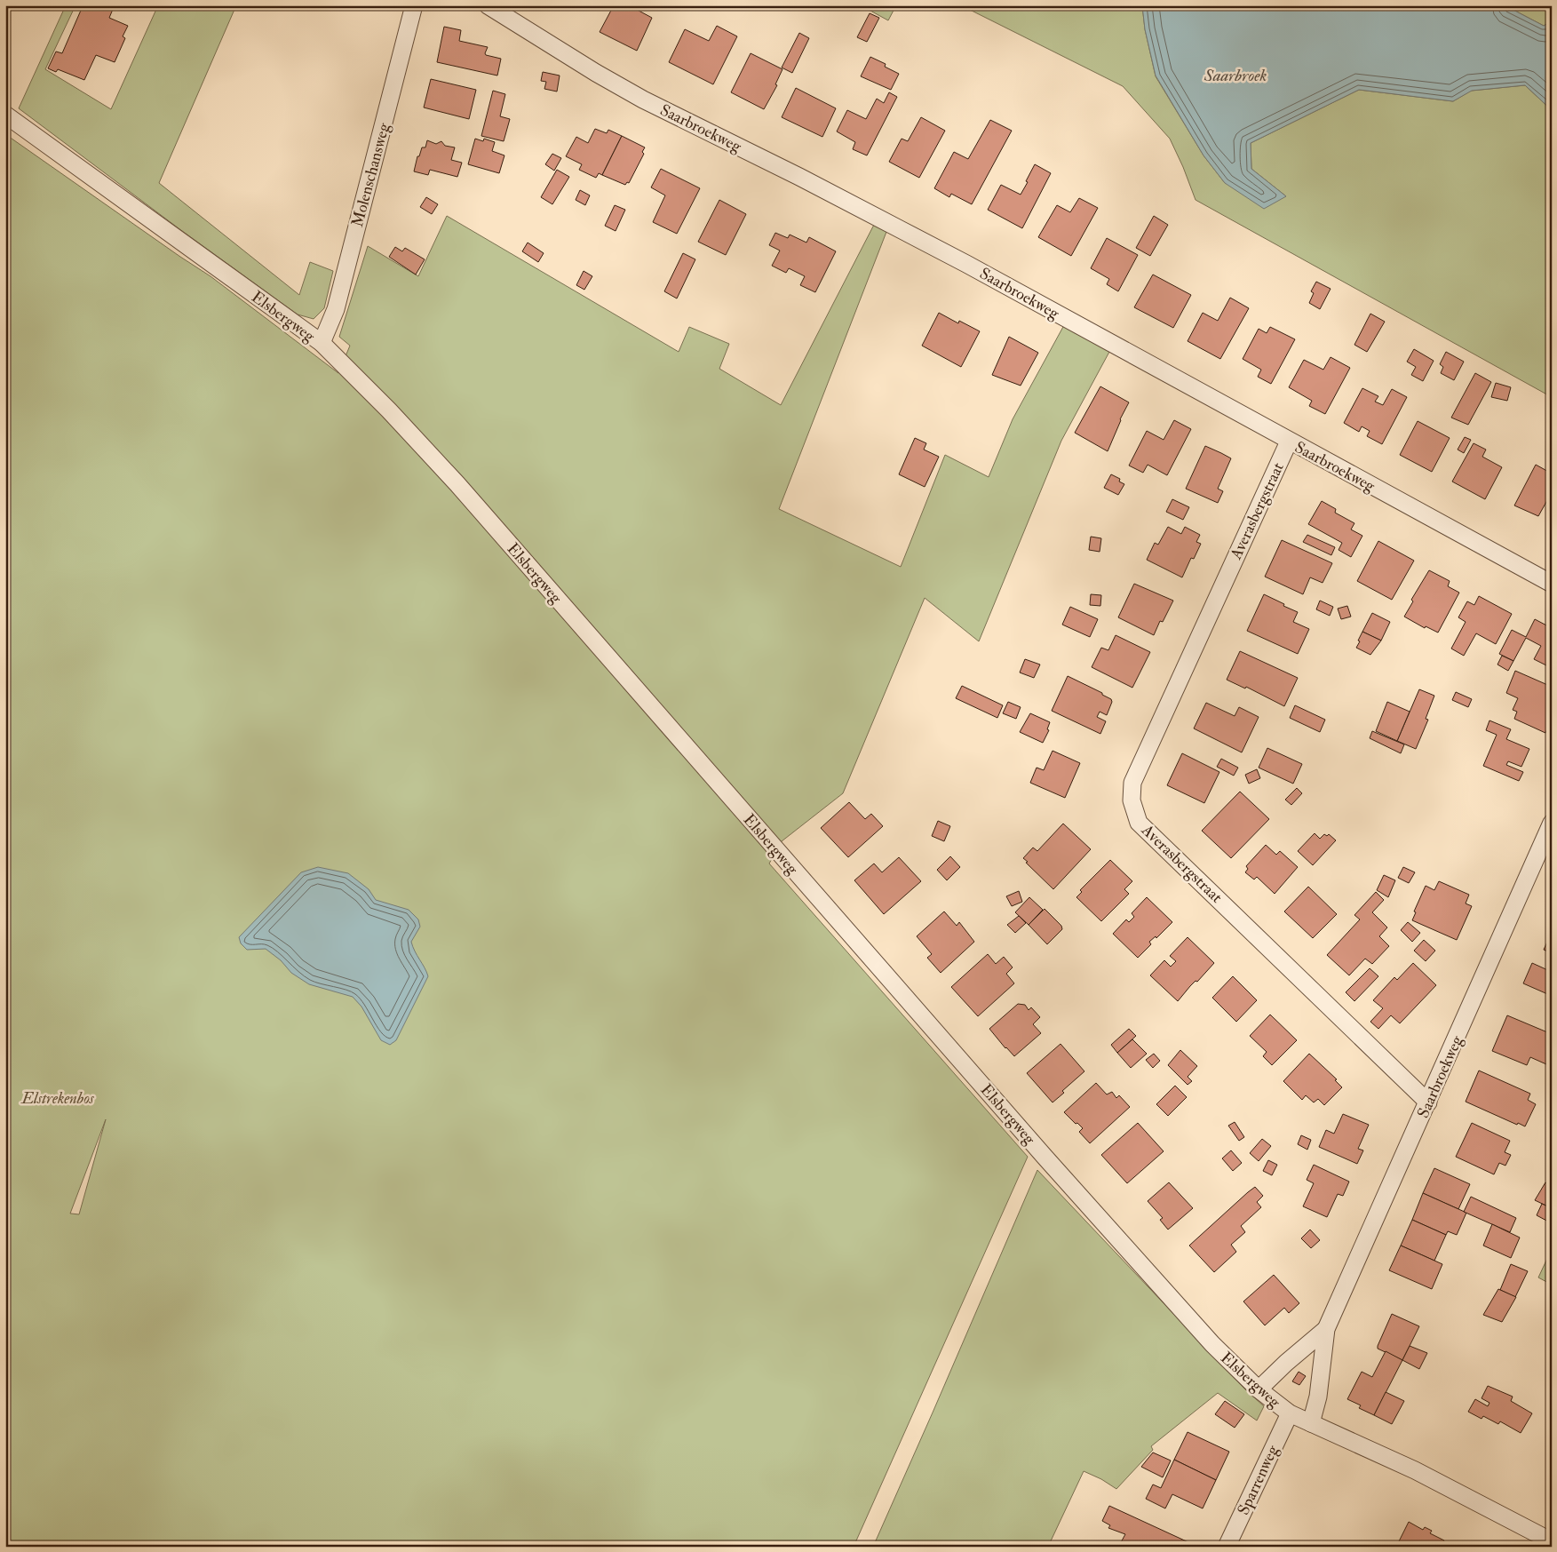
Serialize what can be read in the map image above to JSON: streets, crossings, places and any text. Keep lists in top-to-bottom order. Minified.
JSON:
{"streets":{"street":["Saarbroekweg","Molenschansweg","Elsbergweg","Averasbergstraat","Sparrenweg"]},"crossings":[["Saarbroekweg","Elsbergweg"],["Saarbroekweg","Averasbergstraat"],["Molenschansweg","Elsbergweg"],["Elsbergweg","Sparrenweg"]],"water":["Saarbroek"],"parks":["Elstrekenbos"]}
